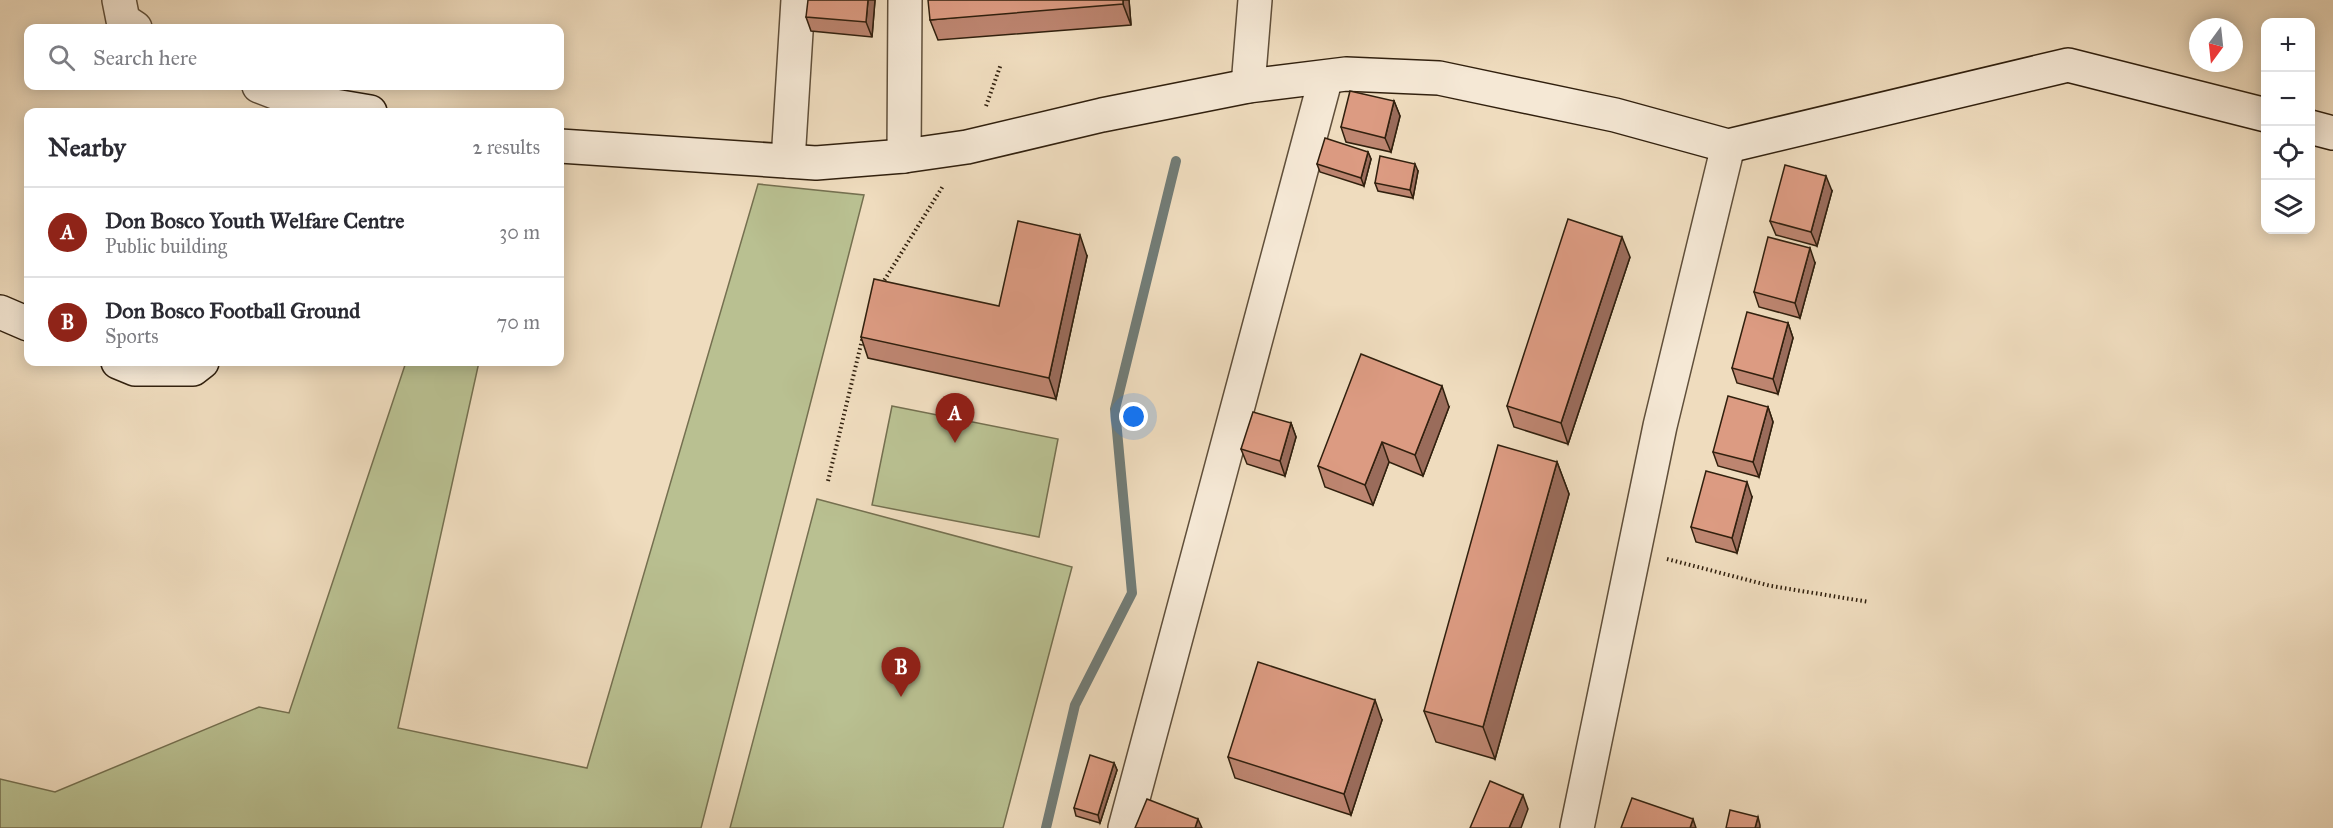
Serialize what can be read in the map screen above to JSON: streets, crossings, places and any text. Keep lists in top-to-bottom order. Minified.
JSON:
{"north":"bottom","page":{"map_buttons":["+","−"],"search":"Search here","heading":["Nearby","2 results"],"list":[{"mark":"A","name":"Don Bosco Youth Welfare Centre","note":"Public building","value":"30 m"},{"mark":"B","name":"Don Bosco Football Ground","note":"Sports","value":"70 m"}],"pins":["A","B"]}}
